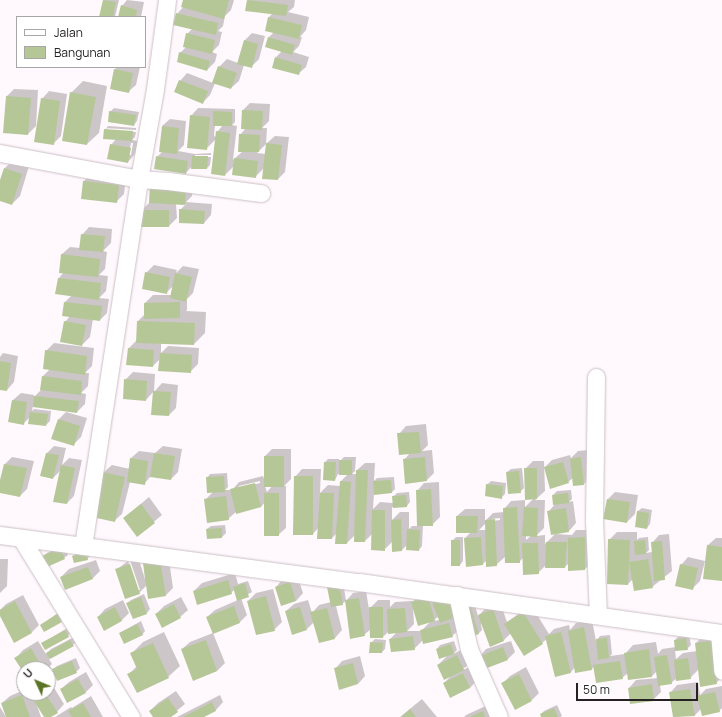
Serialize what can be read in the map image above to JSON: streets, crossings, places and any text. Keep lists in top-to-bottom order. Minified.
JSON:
{"legend":["Jalan","Bangunan"],"scale_bar":"50 m","north":"top left"}
